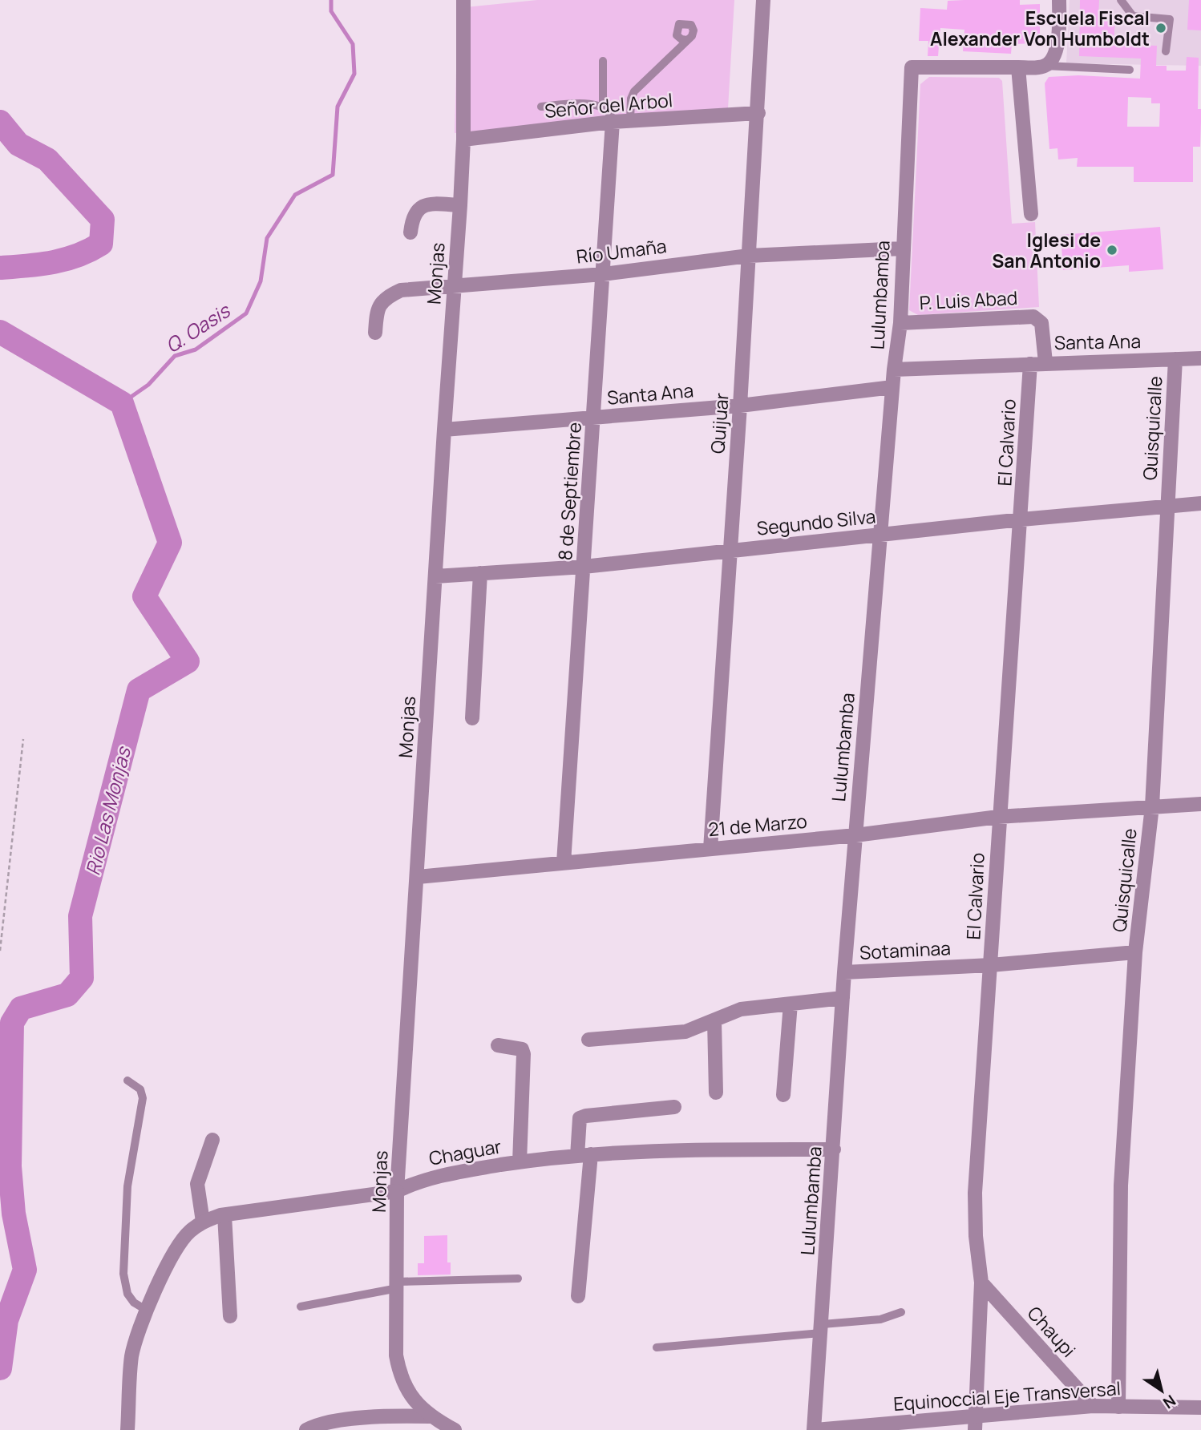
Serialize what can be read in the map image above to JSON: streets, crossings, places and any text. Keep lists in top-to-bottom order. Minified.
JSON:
{"streets":{"street":["Señor del Arbol","Río Umaña","Monjas","Lulumbamba","P. Luis Abad","Santa Ana","Quijuar","Quisquicalle","El Calvario","8 de Septiembre","Segundo Silva","21 de Marzo","Sotaminaa","Chaguar","Chaupi","Equinoccial Eje Transversal"]},"crossings":[["Señor del Arbol","Monjas"],["Señor del Arbol","Quijuar"],["Señor del Arbol","8 de Septiembre"],["Río Umaña","Monjas"],["Río Umaña","Lulumbamba"],["Río Umaña","Quijuar"],["Río Umaña","8 de Septiembre"],["Monjas","Santa Ana"],["Monjas","Segundo Silva"],["Monjas","21 de Marzo"],["Monjas","Chaguar"],["Lulumbamba","P. Luis Abad"],["Lulumbamba","Santa Ana"],["Lulumbamba","Segundo Silva"],["Lulumbamba","21 de Marzo"],["Lulumbamba","Sotaminaa"],["Lulumbamba","Chaguar"],["Lulumbamba","Equinoccial Eje Transversal"],["P. Luis Abad","Santa Ana"],["Santa Ana","Quijuar"],["Santa Ana","Quisquicalle"],["Santa Ana","El Calvario"],["Santa Ana","8 de Septiembre"],["Quijuar","Segundo Silva"],["Quijuar","21 de Marzo"],["Quisquicalle","Segundo Silva"],["Quisquicalle","21 de Marzo"],["Quisquicalle","Sotaminaa"],["Quisquicalle","Equinoccial Eje Transversal"],["El Calvario","Segundo Silva"],["El Calvario","21 de Marzo"],["El Calvario","Sotaminaa"],["El Calvario","Chaupi"],["El Calvario","Equinoccial Eje Transversal"],["8 de Septiembre","Segundo Silva"],["8 de Septiembre","21 de Marzo"],["Chaupi","Equinoccial Eje Transversal"]],"water":["Q. Oasis","Rio Las Monjas"],"places":["Escuela Fiscal Alexander Von Humboldt","Iglesi de San Antonio"],"north":"bottom right"}
